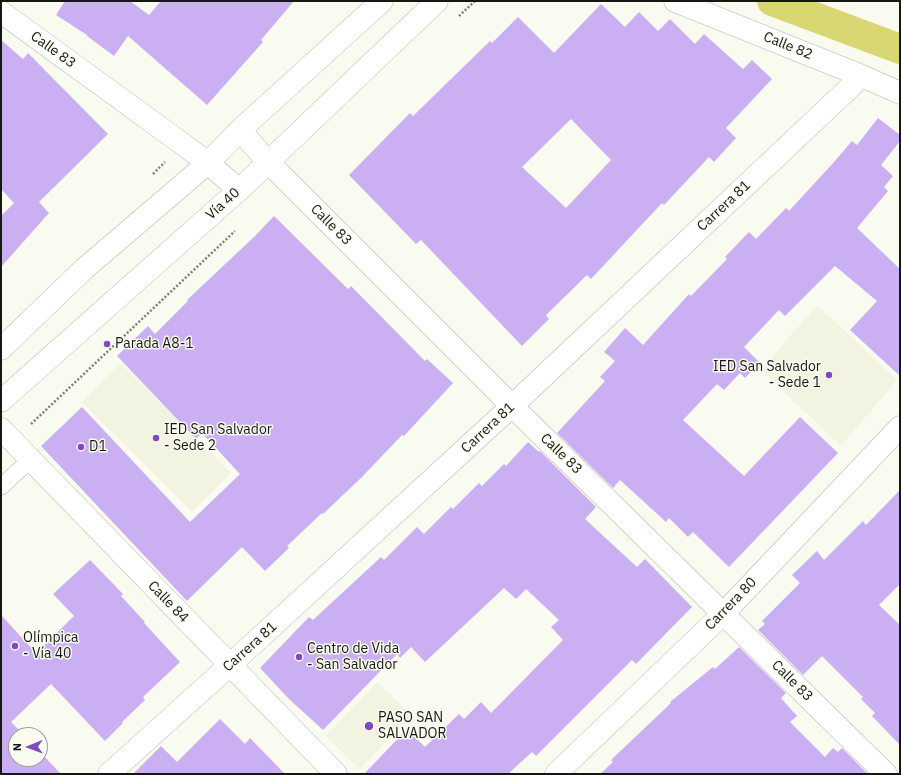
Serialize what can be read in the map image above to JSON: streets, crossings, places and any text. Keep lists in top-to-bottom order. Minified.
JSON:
{"streets":{"main road":["Calle 82","Calle 83","Vía 40","Carrera 81","Calle 84","Carrera 80"]},"crossings":[["Calle 82","Carrera 81"],["Calle 83","Vía 40"],["Calle 83","Carrera 81"],["Calle 83","Carrera 80"],["Carrera 81","Calle 84"]],"places":["Parada A8-1","IED San Salvador - Sede 1","IED San Salvador - Sede 2","D1","Olímpica - Vía 40","Centro de Vida - San Salvador","PASO SAN SALVADOR"],"north":"left"}
